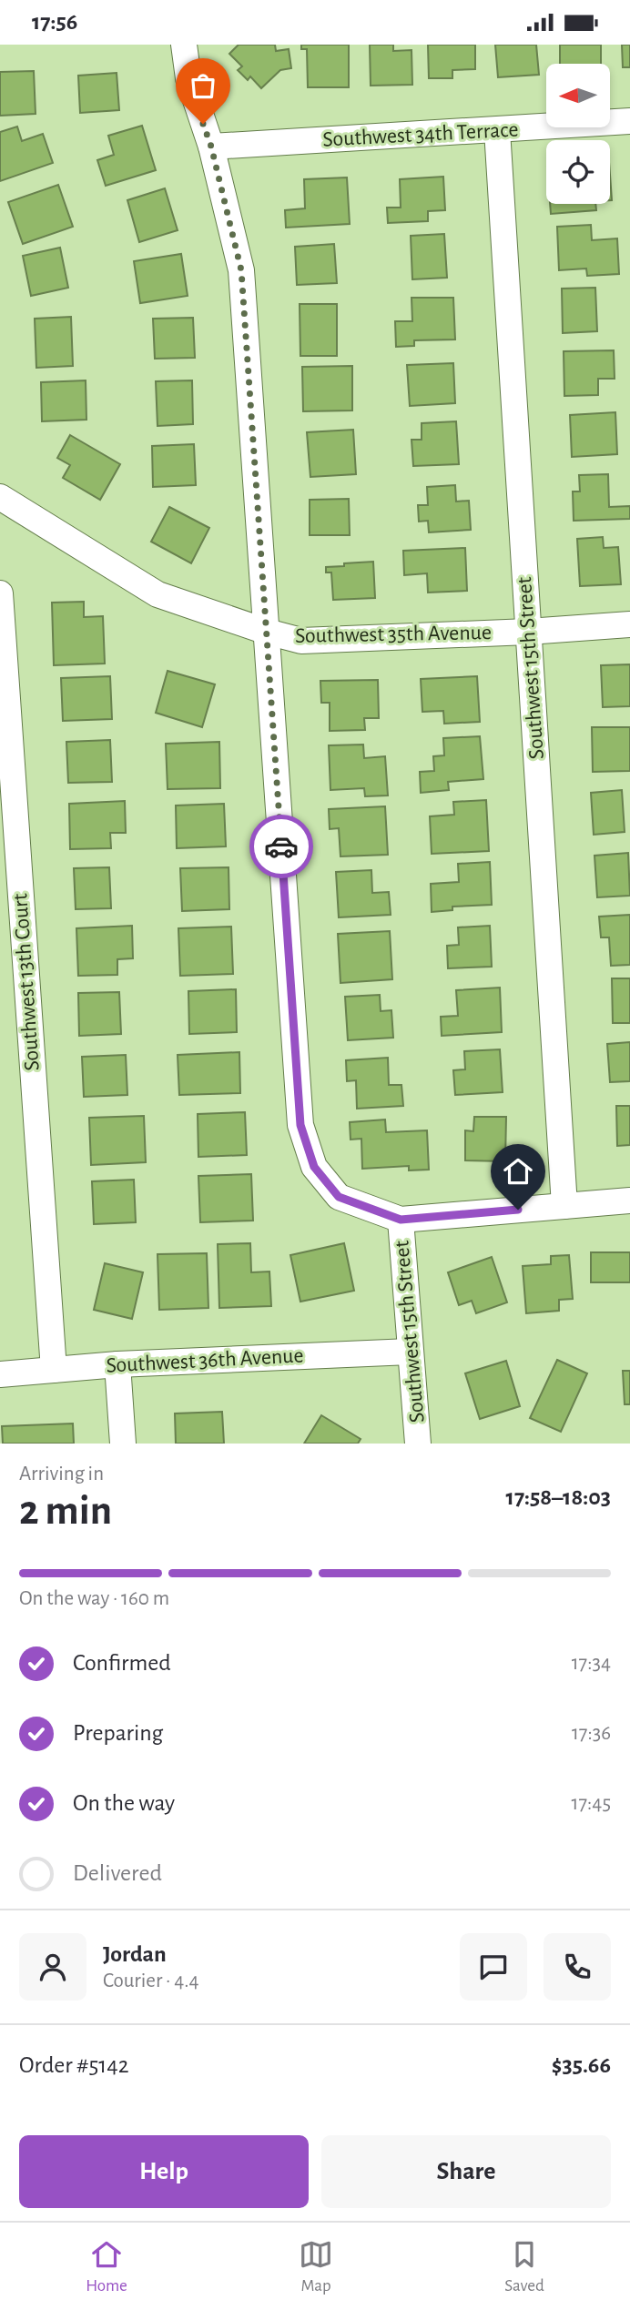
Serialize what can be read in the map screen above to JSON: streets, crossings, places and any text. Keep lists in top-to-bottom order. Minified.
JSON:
{"streets":{"street":["Southwest 34th Terrace","Southwest 35th Avenue","Southwest 15th Street","Southwest 13th Court","Southwest 36th Avenue"]},"crossings":[["Southwest 34th Terrace","Southwest 15th Street"],["Southwest 35th Avenue","Southwest 15th Street"],["Southwest 15th Street","Southwest 36th Avenue"],["Southwest 13th Court","Southwest 36th Avenue"]],"north":"left","page":{"status":"17:56","heading":["2 min","Arriving in","17:58–18:03"],"panel":["Jordan","Courier · 4.4","Order #5142","$35.66"],"bar":"On the way · 160 m","list":[["Confirmed","17:34"],["Preparing","17:36"],["On the way","17:45"],"Delivered"],"buttons":["Help","Share"],"tabs":["Home","Map","Saved"]}}
